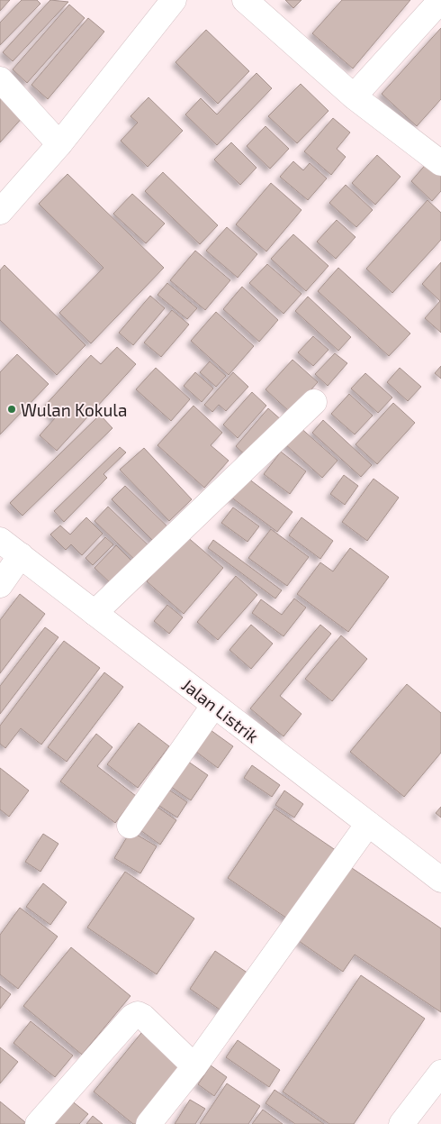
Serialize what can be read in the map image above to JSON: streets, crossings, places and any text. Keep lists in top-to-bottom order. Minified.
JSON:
{"streets":{"street":["Jalan Listrik"]},"places":["Wulan Kokula"]}
